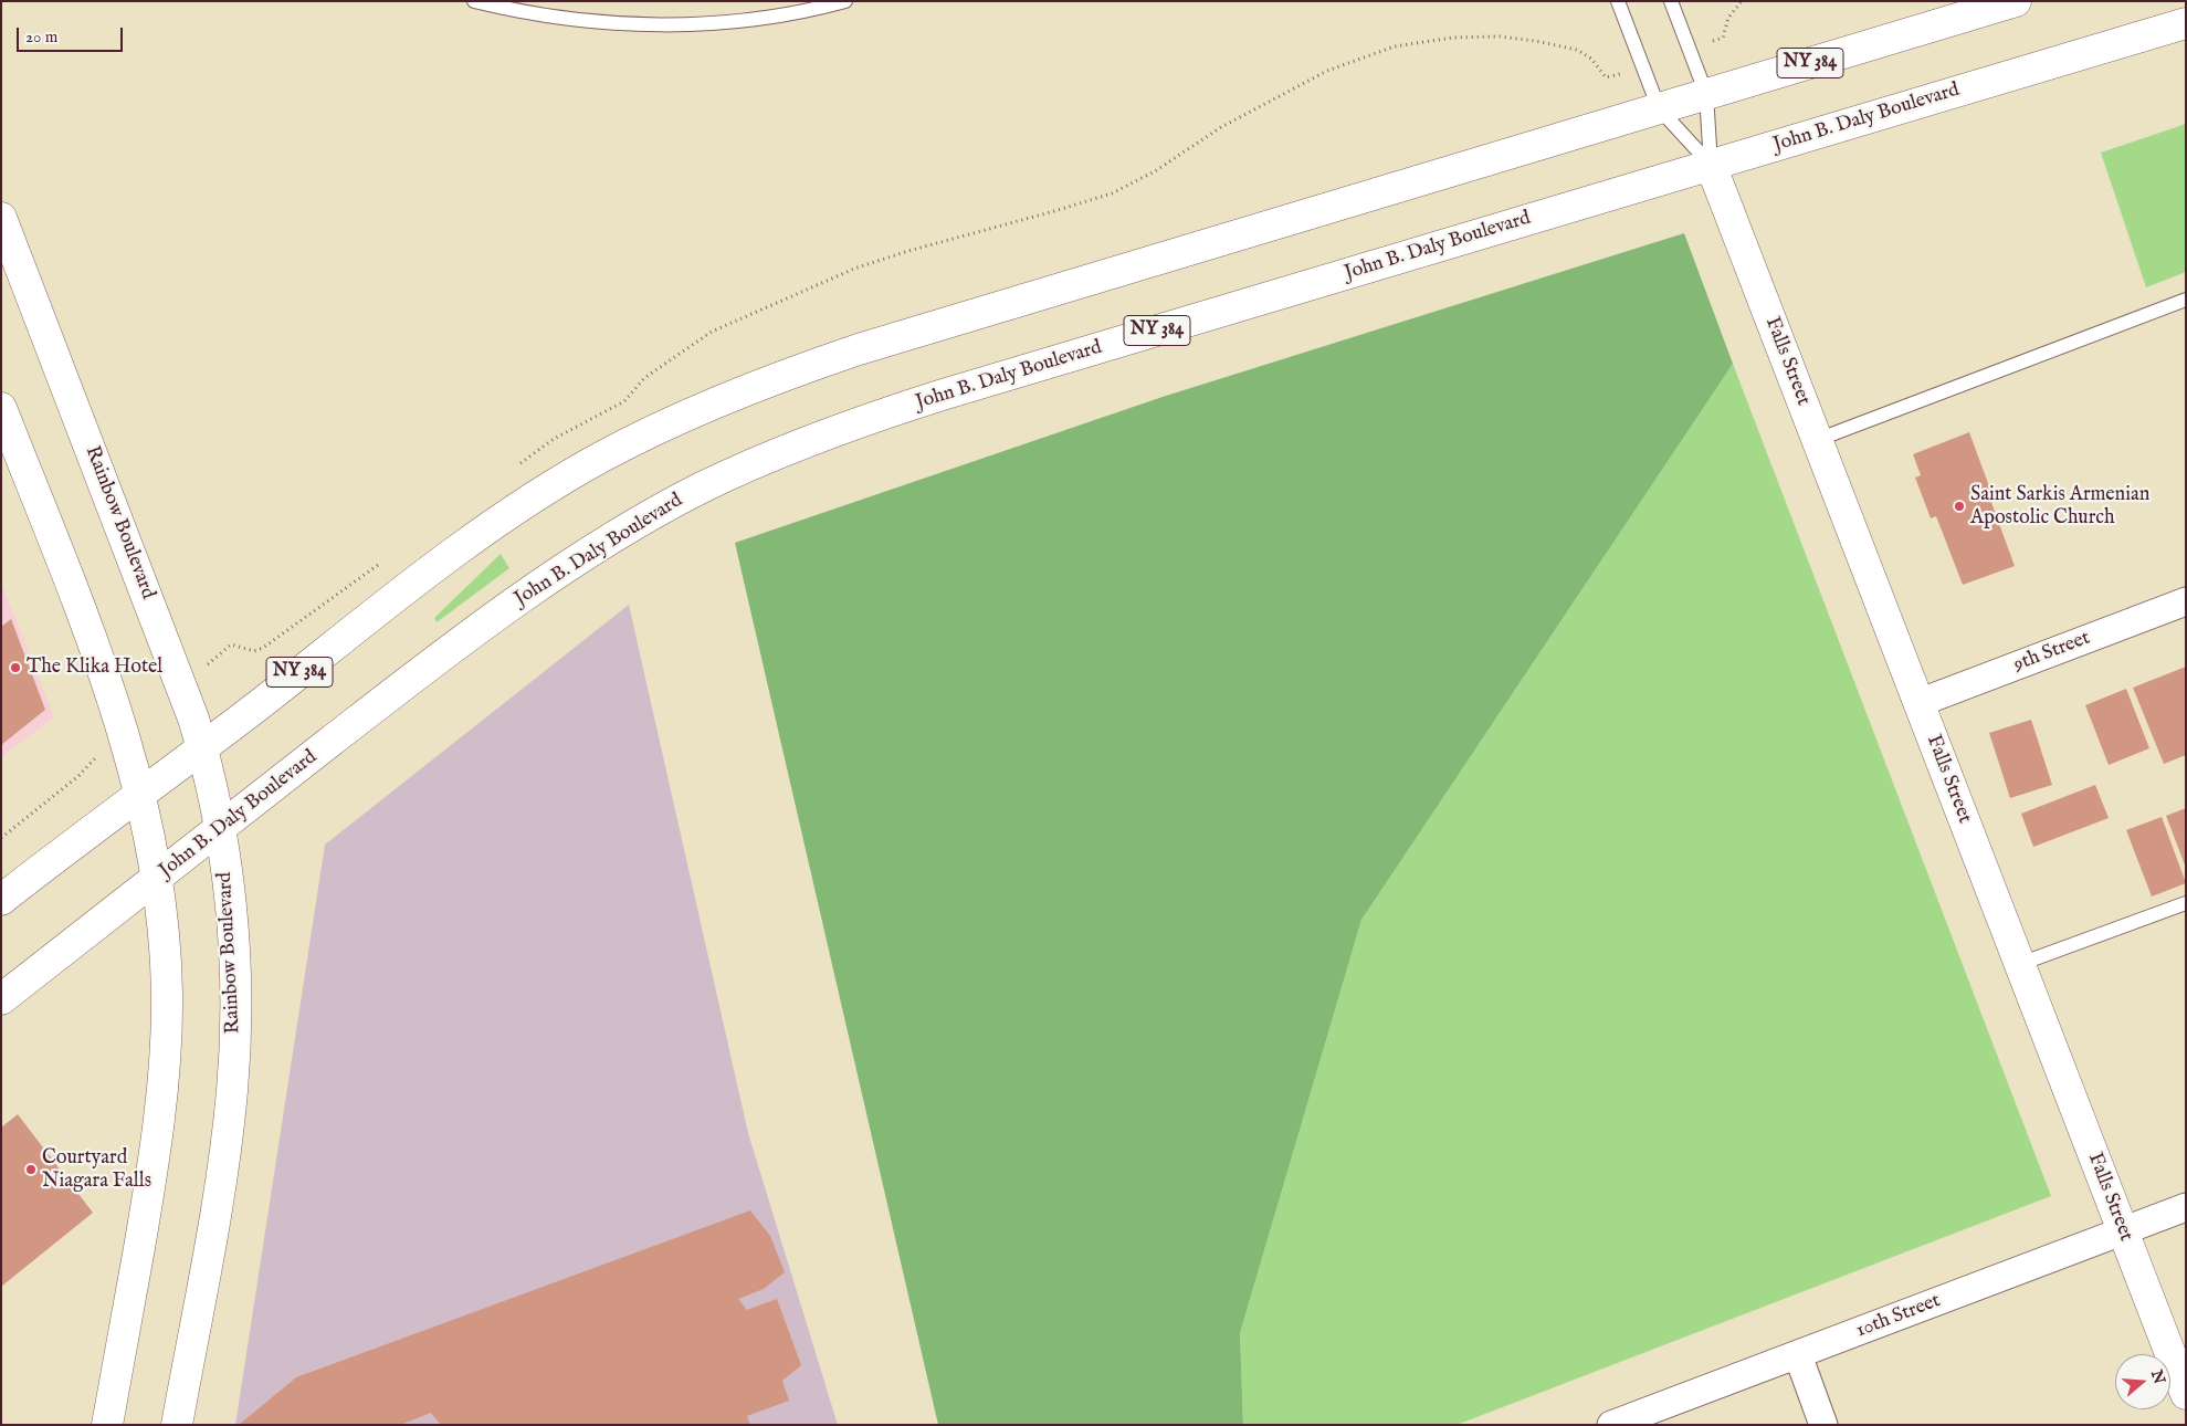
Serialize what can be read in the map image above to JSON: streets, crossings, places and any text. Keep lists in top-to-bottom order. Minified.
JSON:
{"streets":{"main road":["NY 384","John B. Daly Boulevard","Falls Street","Rainbow Boulevard"],"street":["9th Street","10th Street"]},"crossings":[["NY 384","Rainbow Boulevard"],["John B. Daly Boulevard","Falls Street"],["John B. Daly Boulevard","Rainbow Boulevard"],["Falls Street","9th Street"],["Falls Street","10th Street"]],"places":["Saint Sarkis Armenian Apostolic Church","The Klika Hotel","Courtyard Niagara Falls"],"scale_bar":"20 m","north":"right"}
